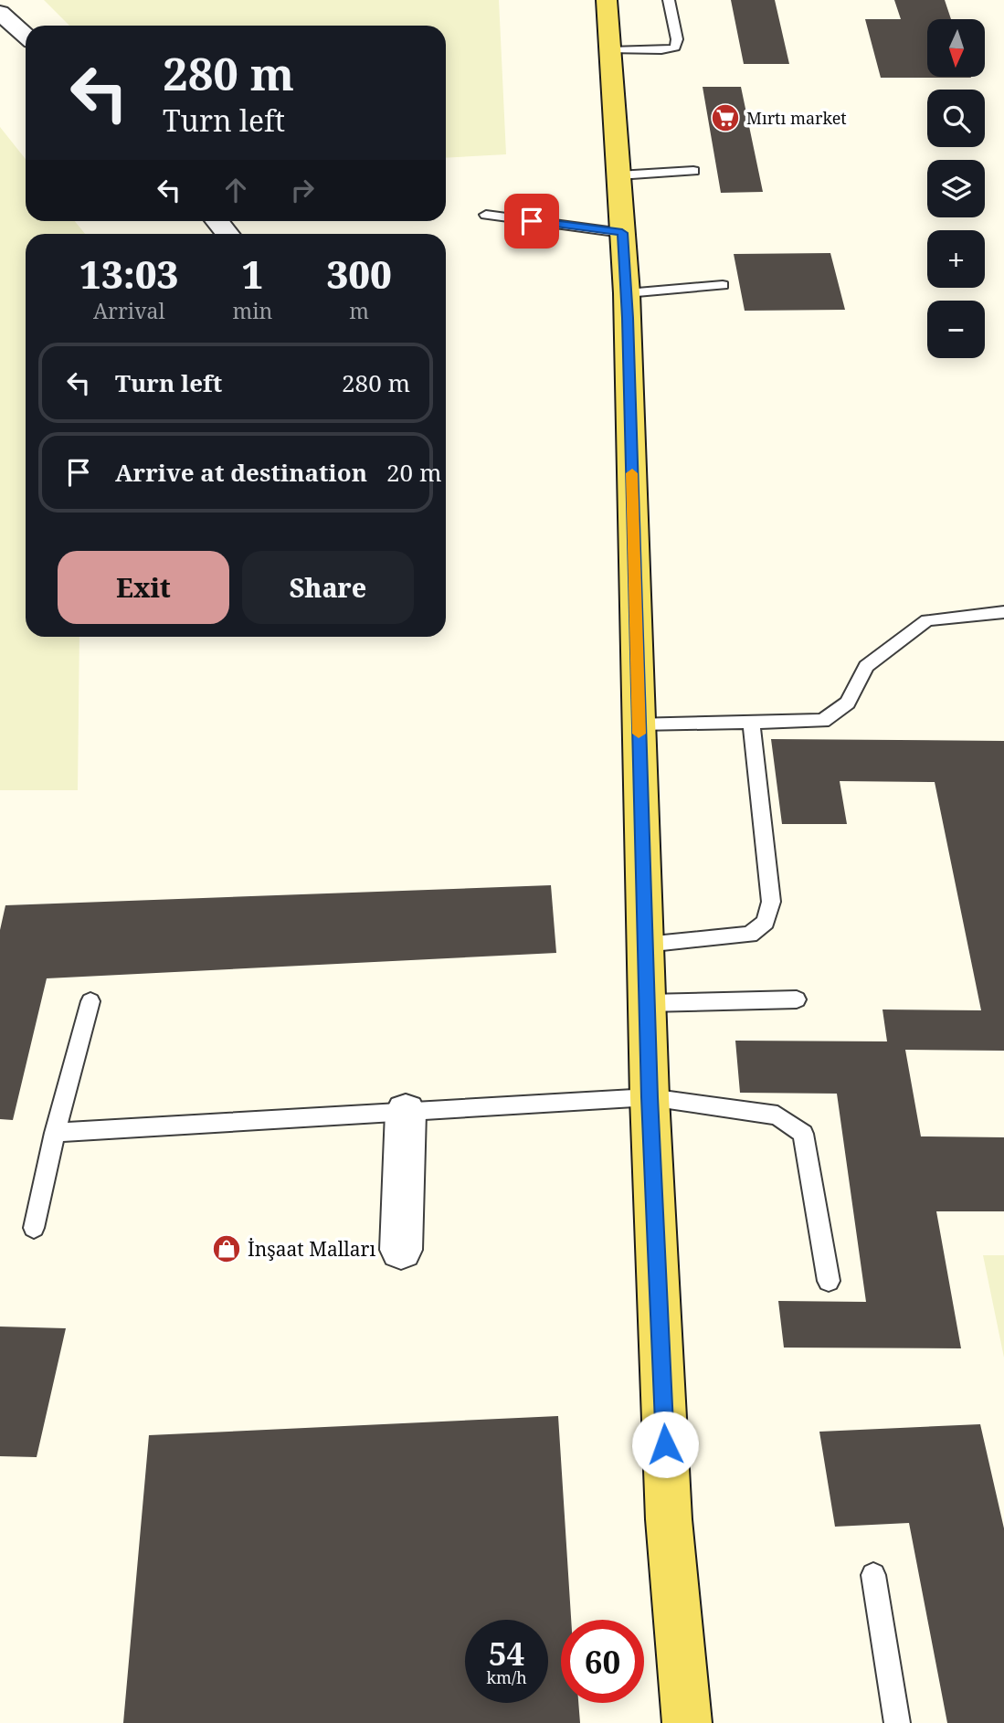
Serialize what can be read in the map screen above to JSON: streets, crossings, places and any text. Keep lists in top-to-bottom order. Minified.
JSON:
{"places":{"supermarket":["Mırtı market"],"shop":["İnşaat Malları"]},"north":"bottom","page":{"map_buttons":["+","−"],"turn":["280 m","Turn left"],"eta":["13:03","Arrival","1","min","300","m"],"list":[{"name":"Turn left","value":"280 m"},{"name":"Arrive at destination","value":"20 m"}],"buttons":["Exit","Share"],"speed":"54 km/h","limit":"60"}}
